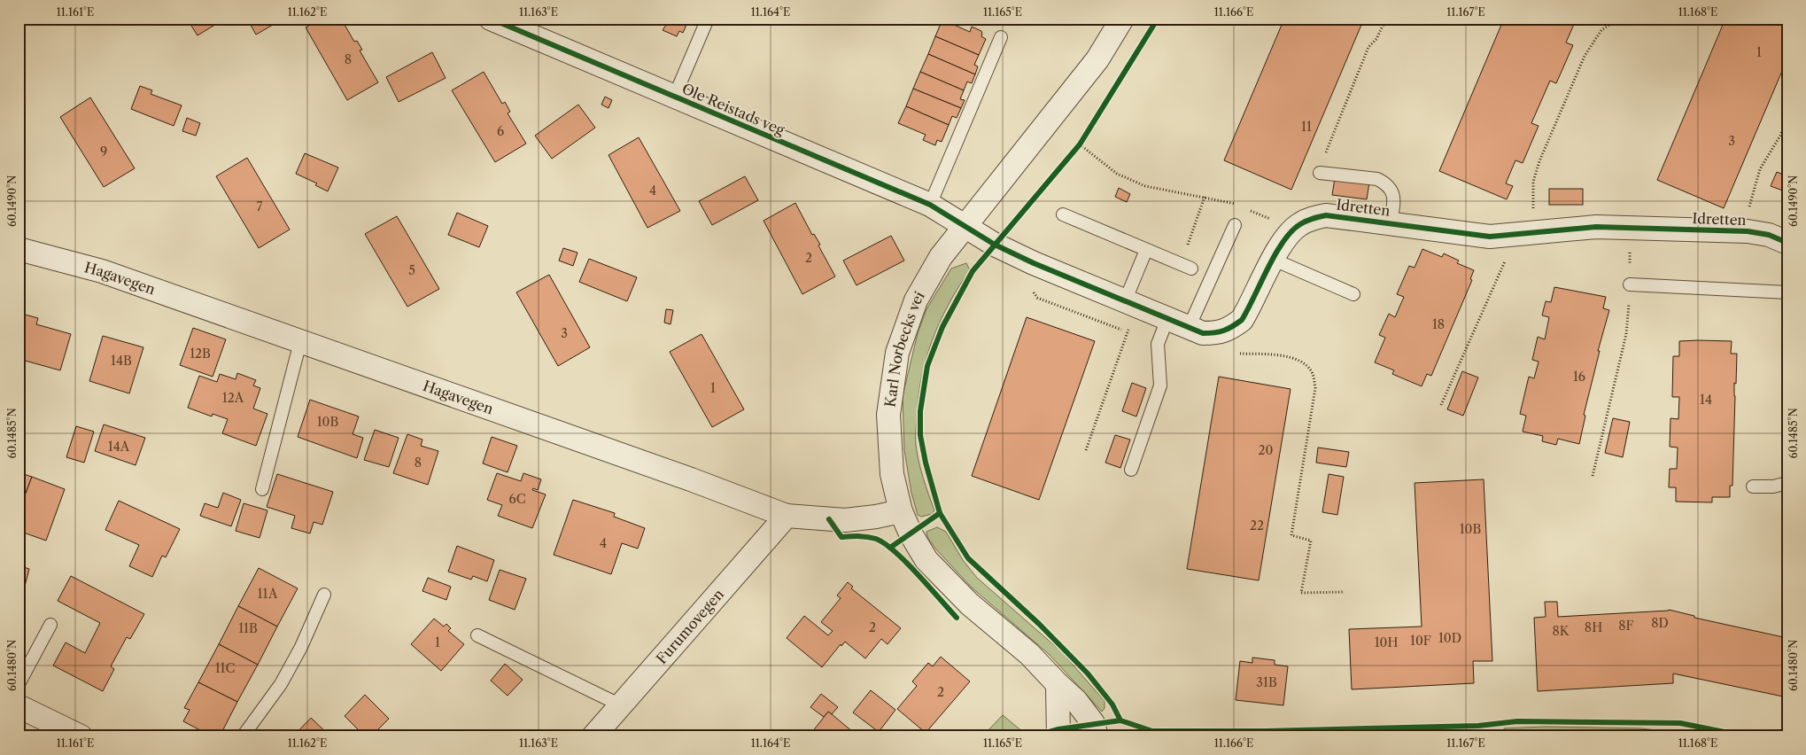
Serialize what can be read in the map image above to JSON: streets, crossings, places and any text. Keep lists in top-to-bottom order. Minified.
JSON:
{"streets":{"street":["Ole Reistads veg","Idretten","Hagavegen","Karl Norbecks vei","Furumovegen"]},"crossings":[["Ole Reistads veg","Idretten"],["Ole Reistads veg","Karl Norbecks vei"],["Idretten","Karl Norbecks vei"],["Hagavegen","Karl Norbecks vei"],["Hagavegen","Furumovegen"]],"house_numbers":["1","8","11","6","3","9","4","7","2","5","18","3","12B","14B","16","1","12A","14","10B","14A","20","8","6C","22","10B","4","11A","8D","8F","2","8H","11B","8K","10D","10F","1","10H","11C","31B","2"],"coordinates":["11.161°E","11.162°E","11.163°E","11.164°E","11.165°E","11.166°E","11.167°E","11.168°E","60.1490°N","60.1485°N","60.1480°N"]}
